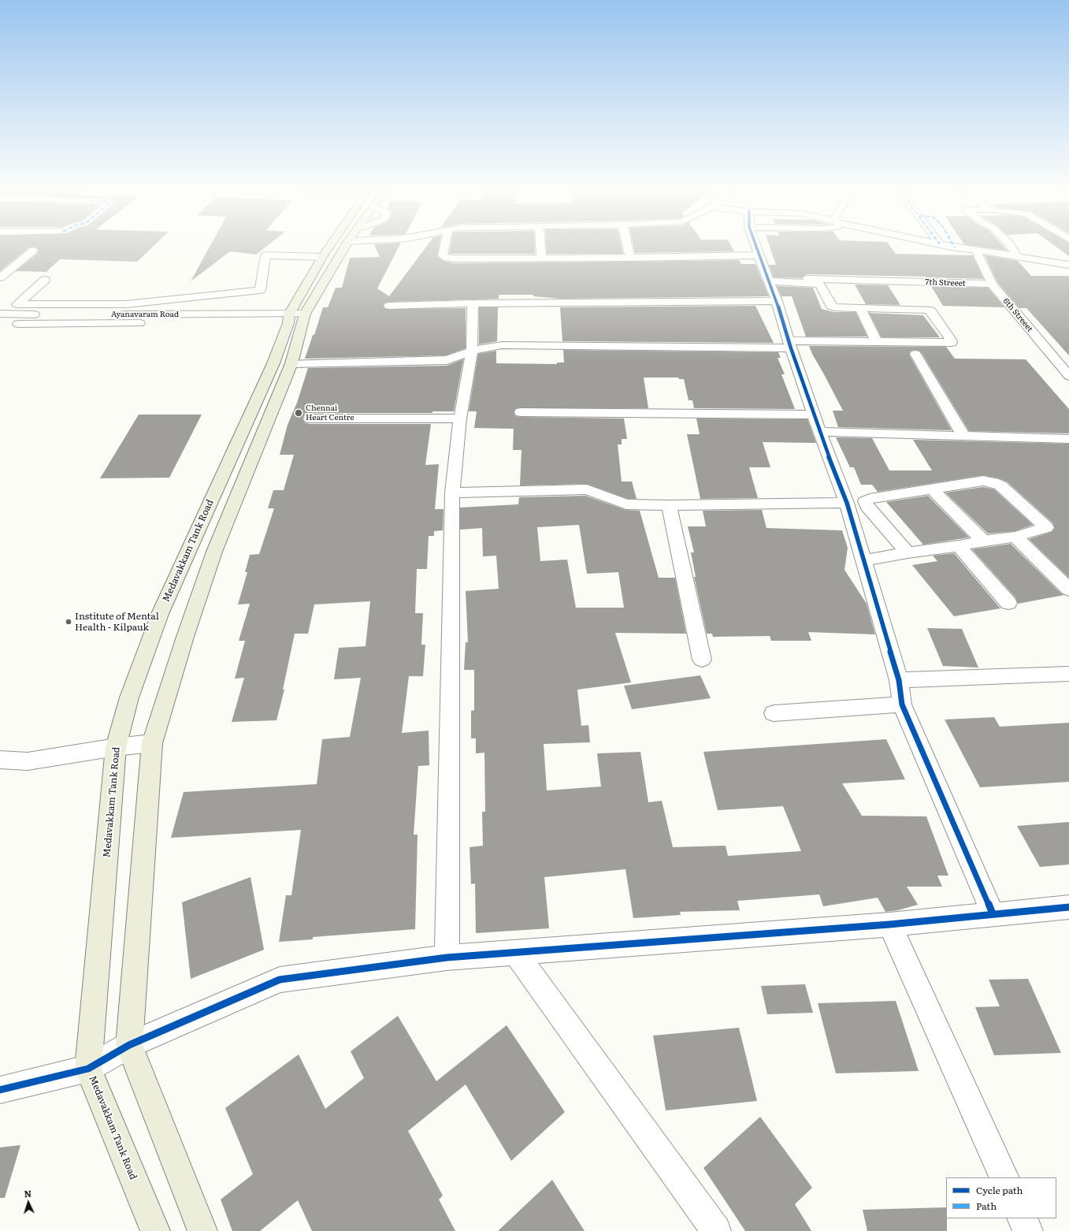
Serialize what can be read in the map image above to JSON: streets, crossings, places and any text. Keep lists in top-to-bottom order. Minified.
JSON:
{"streets":{"main road":["Medavakkam Tank Road"],"street":["7th Streeet","Ayanavaram Road","6th Streeet"]},"crossings":[["7th Streeet","6th Streeet"],["Ayanavaram Road","Medavakkam Tank Road"]],"places":["Chennai Heart Centre","Institute of Mental Health - Kilpauk"],"legend":["Cycle path","Path"],"north":"top"}
